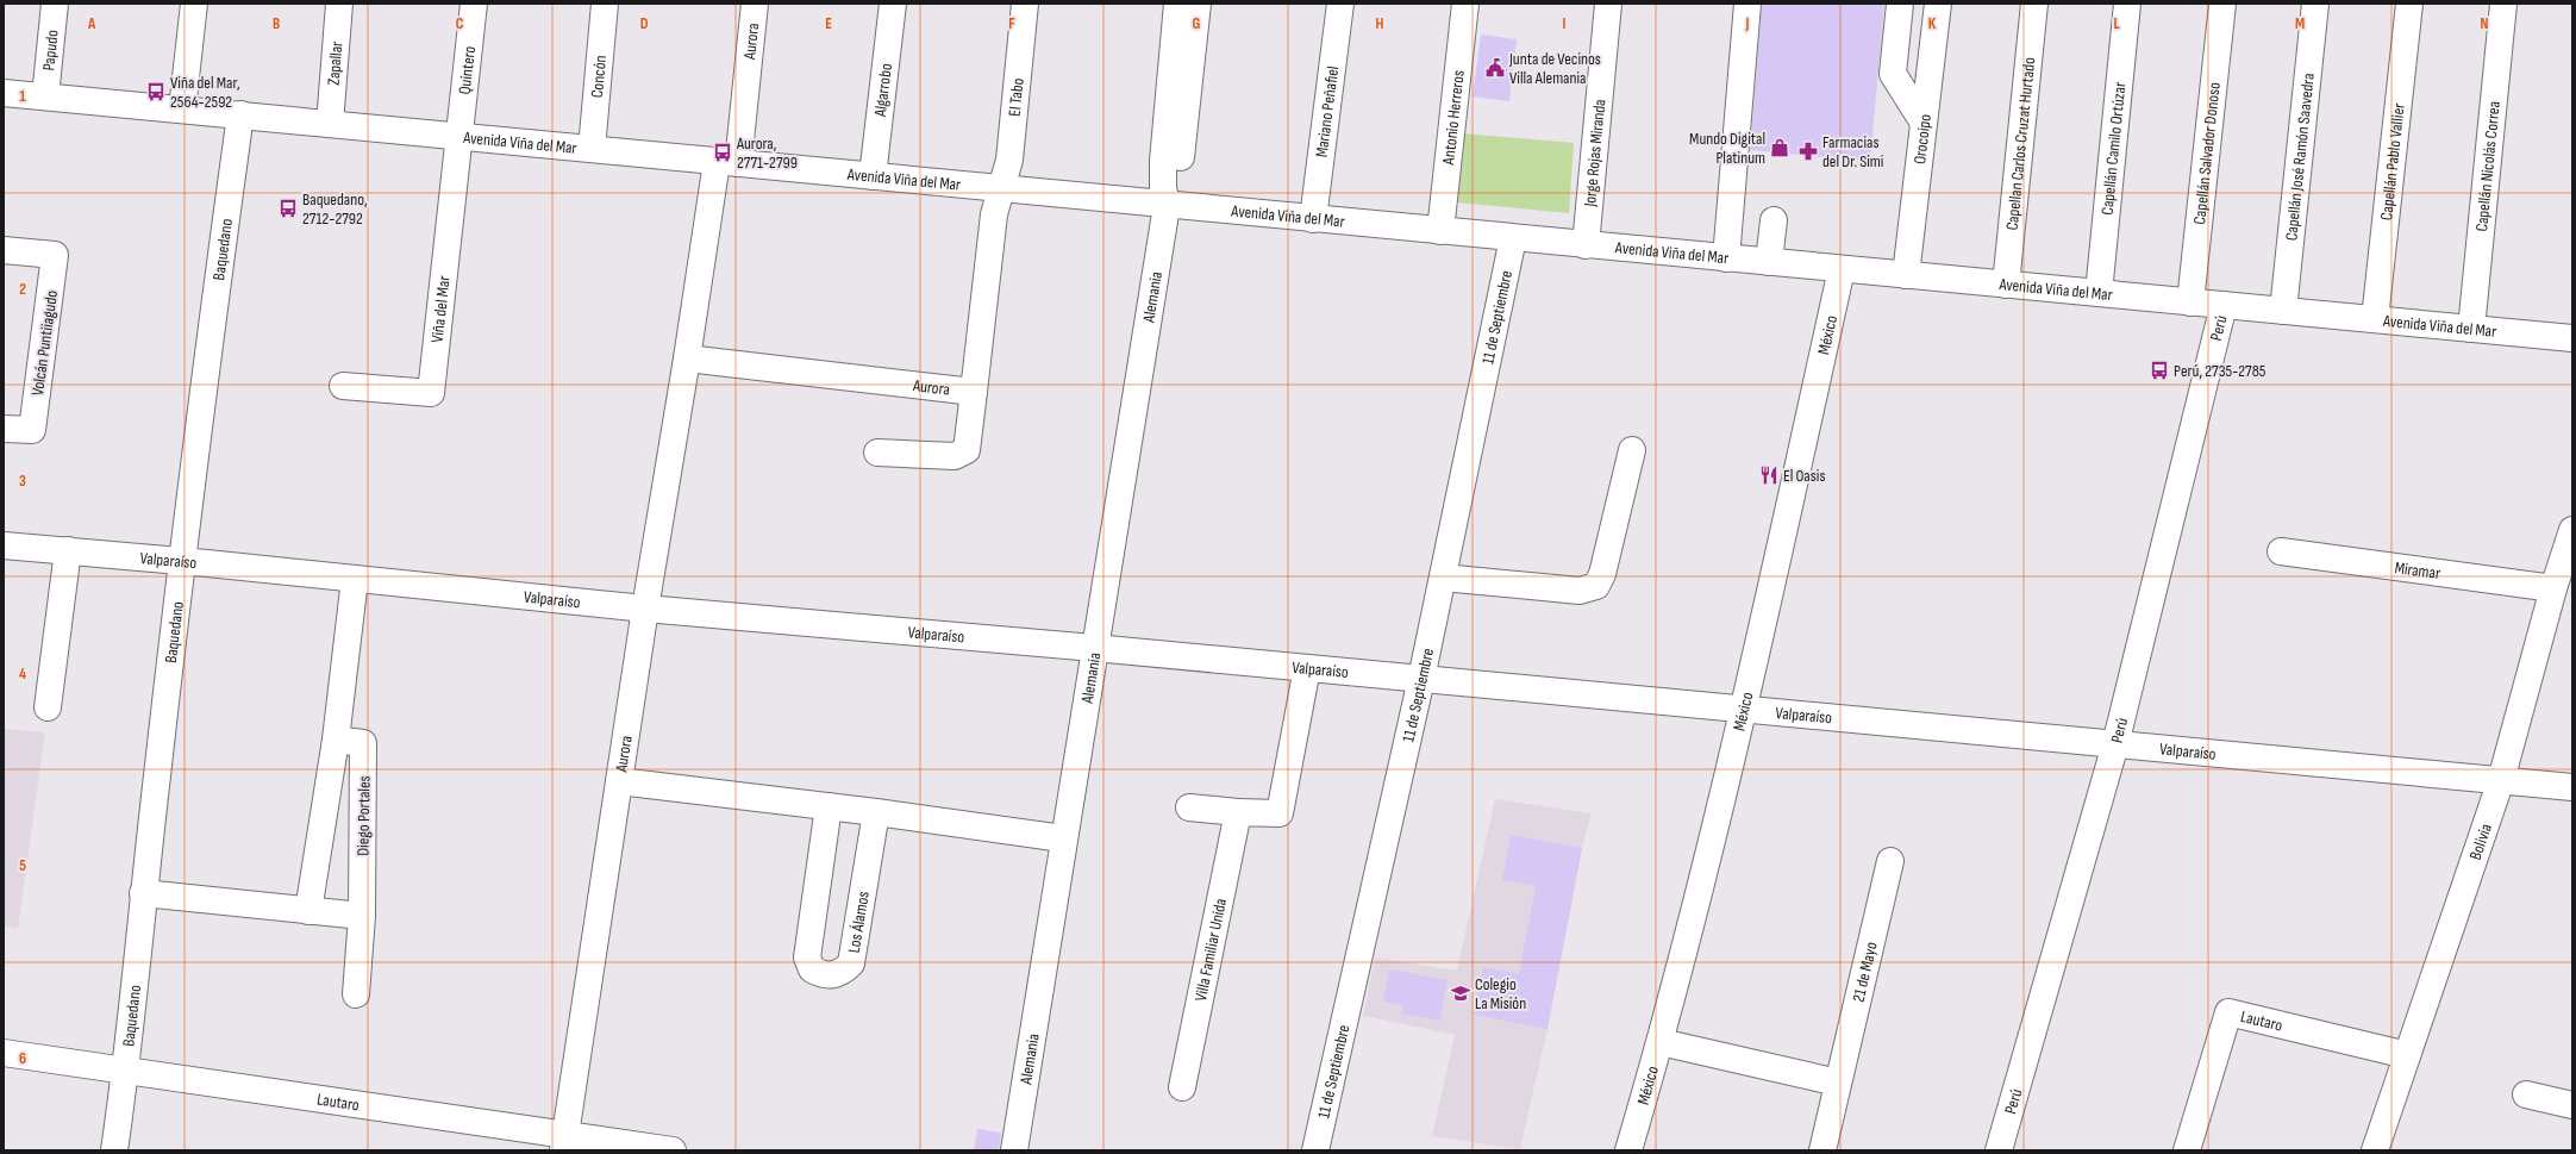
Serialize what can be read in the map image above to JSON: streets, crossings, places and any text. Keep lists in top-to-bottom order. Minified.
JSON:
{"streets":{"street":["Aurora","Papudo","Zapallar","Quintero","Concón","Algarrobo","El Tabo","Mariano Peñafiel","Antonio Herreros","Orocoipo","Avenida Viña del Mar","Capellan Carlos Cruzat Hurtado","Capellán Camilo Ortúzar","Jorge Rojas Miranda","Capellán Salvador Donoso","Capellán José Ramón Saavedra","Capellán Pablo Vallier","Capellán Nicolás Correa","Baquedano","Alemania","Viña del Mar","11 de Septiembre","Perú","México","Volcán Puntiiagudo","Valparaíso","Miramar","Diego Portales","Bolivia","Los Álamos","Villa Familiar Unida","21 de Mayo","Lautaro"]},"crossings":[["Aurora","El Tabo"],["Aurora","Avenida Viña del Mar"],["Aurora","Valparaíso"],["Aurora","Lautaro"],["Papudo","Avenida Viña del Mar"],["Zapallar","Avenida Viña del Mar"],["Quintero","Avenida Viña del Mar"],["Quintero","Viña del Mar"],["Concón","Avenida Viña del Mar"],["Algarrobo","Avenida Viña del Mar"],["El Tabo","Avenida Viña del Mar"],["Mariano Peñafiel","Avenida Viña del Mar"],["Antonio Herreros","Avenida Viña del Mar"],["Orocoipo","Avenida Viña del Mar"],["Avenida Viña del Mar","Capellan Carlos Cruzat Hurtado"],["Avenida Viña del Mar","Capellán Camilo Ortúzar"],["Avenida Viña del Mar","Jorge Rojas Miranda"],["Avenida Viña del Mar","Capellán Salvador Donoso"],["Avenida Viña del Mar","Capellán José Ramón Saavedra"],["Avenida Viña del Mar","Capellán Pablo Vallier"],["Avenida Viña del Mar","Capellán Nicolás Correa"],["Avenida Viña del Mar","Baquedano"],["Avenida Viña del Mar","Alemania"],["Avenida Viña del Mar","Viña del Mar"],["Avenida Viña del Mar","11 de Septiembre"],["Avenida Viña del Mar","Perú"],["Avenida Viña del Mar","México"],["Baquedano","Valparaíso"],["Baquedano","Lautaro"],["Alemania","Valparaíso"],["11 de Septiembre","Valparaíso"],["Perú","Valparaíso"],["México","Valparaíso"],["Valparaíso","Diego Portales"],["Valparaíso","Bolivia"],["Miramar","Bolivia"],["Bolivia","Lautaro"]],"places":{"public building":["Junta de Vecinos Villa Alemania"],"bus stop":["Viña del Mar, 2564-2592","Aurora, 2771-2799","Baquedano, 2712-2792","Perú, 2735-2785"],"shop":["Mundo Digital Platinum"],"pharmacy":["Farmacias del Dr. Simi"],"restaurant":["El Oasis"],"school or university":["Colegio La Misión"]},"grid":{"columns":["A","B","C","D","E","F","G","H","I","J","K","L","M","N"],"rows":["1","2","3","4","5","6"]}}
